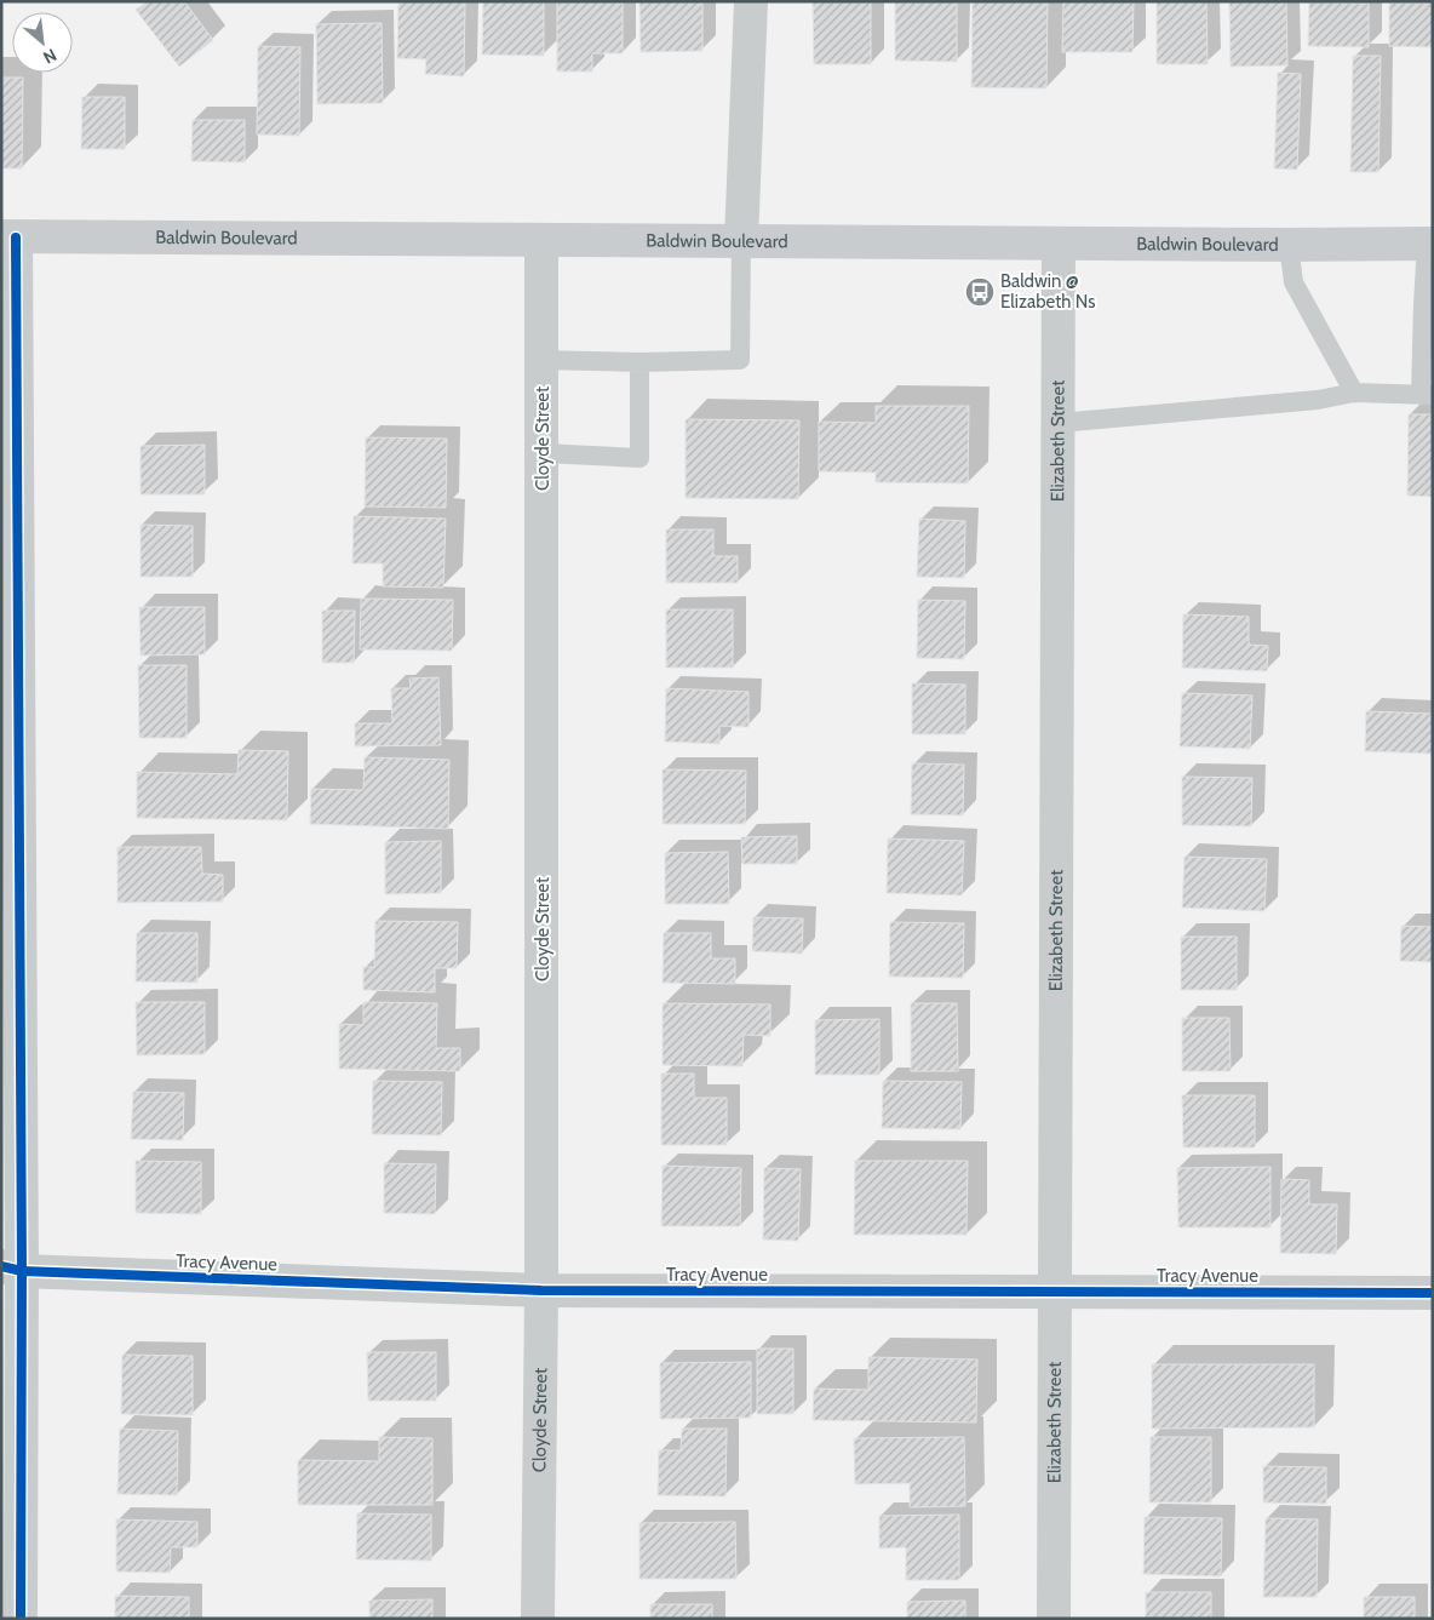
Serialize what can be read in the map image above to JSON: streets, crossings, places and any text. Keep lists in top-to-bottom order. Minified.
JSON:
{"streets":{"main road":["Baldwin Boulevard"],"street":["Cloyde Street","Elizabeth Street","Tracy Avenue"]},"crossings":[["Baldwin Boulevard","Cloyde Street"],["Baldwin Boulevard","Elizabeth Street"],["Cloyde Street","Tracy Avenue"],["Elizabeth Street","Tracy Avenue"]],"places":{"bus stop":["Baldwin @ Elizabeth Ns"]},"north":"bottom right"}
